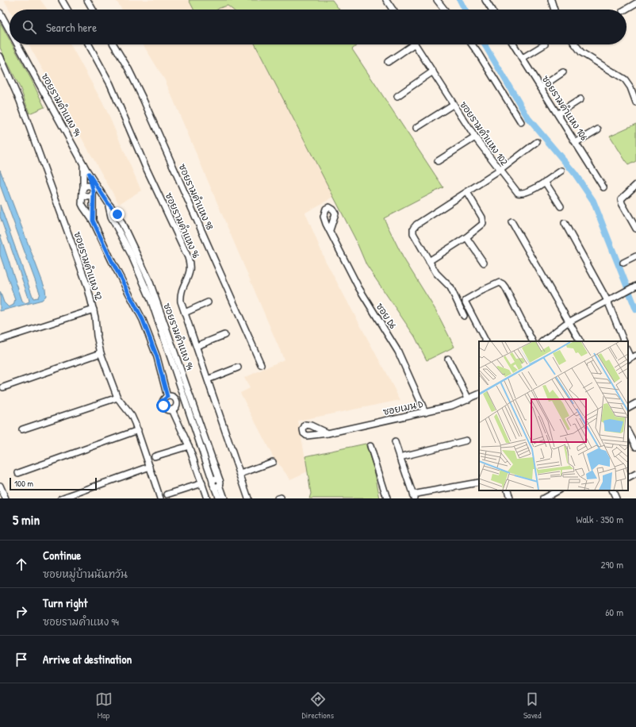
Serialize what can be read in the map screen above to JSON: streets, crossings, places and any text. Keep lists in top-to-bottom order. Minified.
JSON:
{"streets":{"street":["ซอยรามคําแหง 94","ซอยรามคําแหง 106","ซอยรามคําแหง 102","ซอยรามคําแหง 98","ซอยรามคําแหง 96","ซอยรามคําแหง 92","ซอย D6","ซอยเมน D"]},"crossings":[["ซอย D6","ซอยเมน D"]],"scale_bar":"100 m","page":{"search":"Search here","scale":"100 m","heading":["5 min","Walk · 350 m"],"list":[["Continue","ซอยหมู่บ้านนันทวัน","290 m"],["Turn right","ซอยรามคําแหง 94","60 m"],"Arrive at destination"],"nav":["Map","Directions","Saved"]}}
